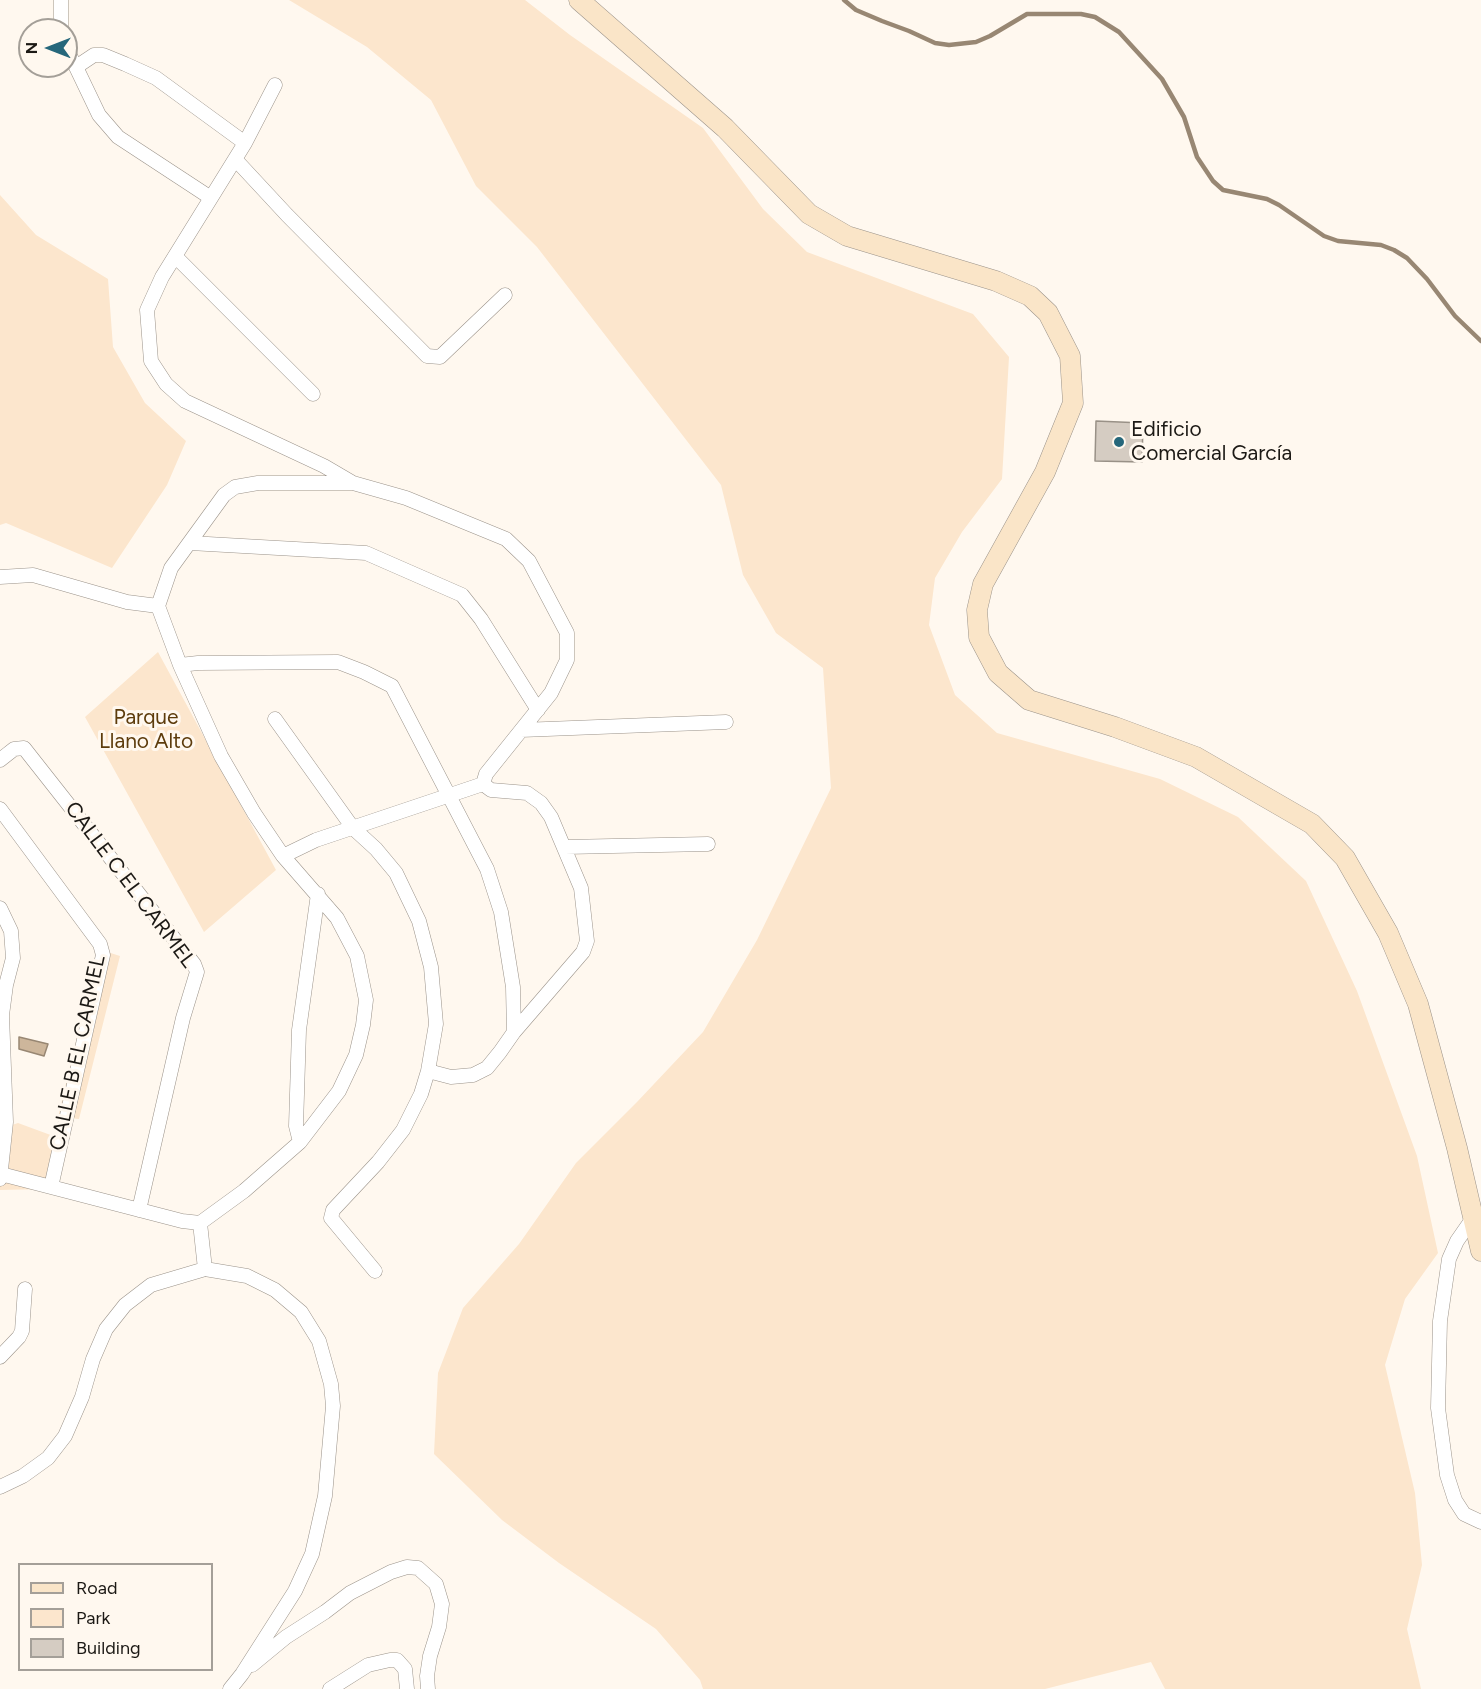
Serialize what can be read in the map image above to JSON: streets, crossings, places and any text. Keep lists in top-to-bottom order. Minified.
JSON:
{"streets":{"street":["CALLE C EL CARMEL","CALLE B EL CARMEL"]},"parks":["Parque Llano Alto"],"places":["Edificio Comercial García"],"legend":["Road","Park","Building"],"north":"left"}
